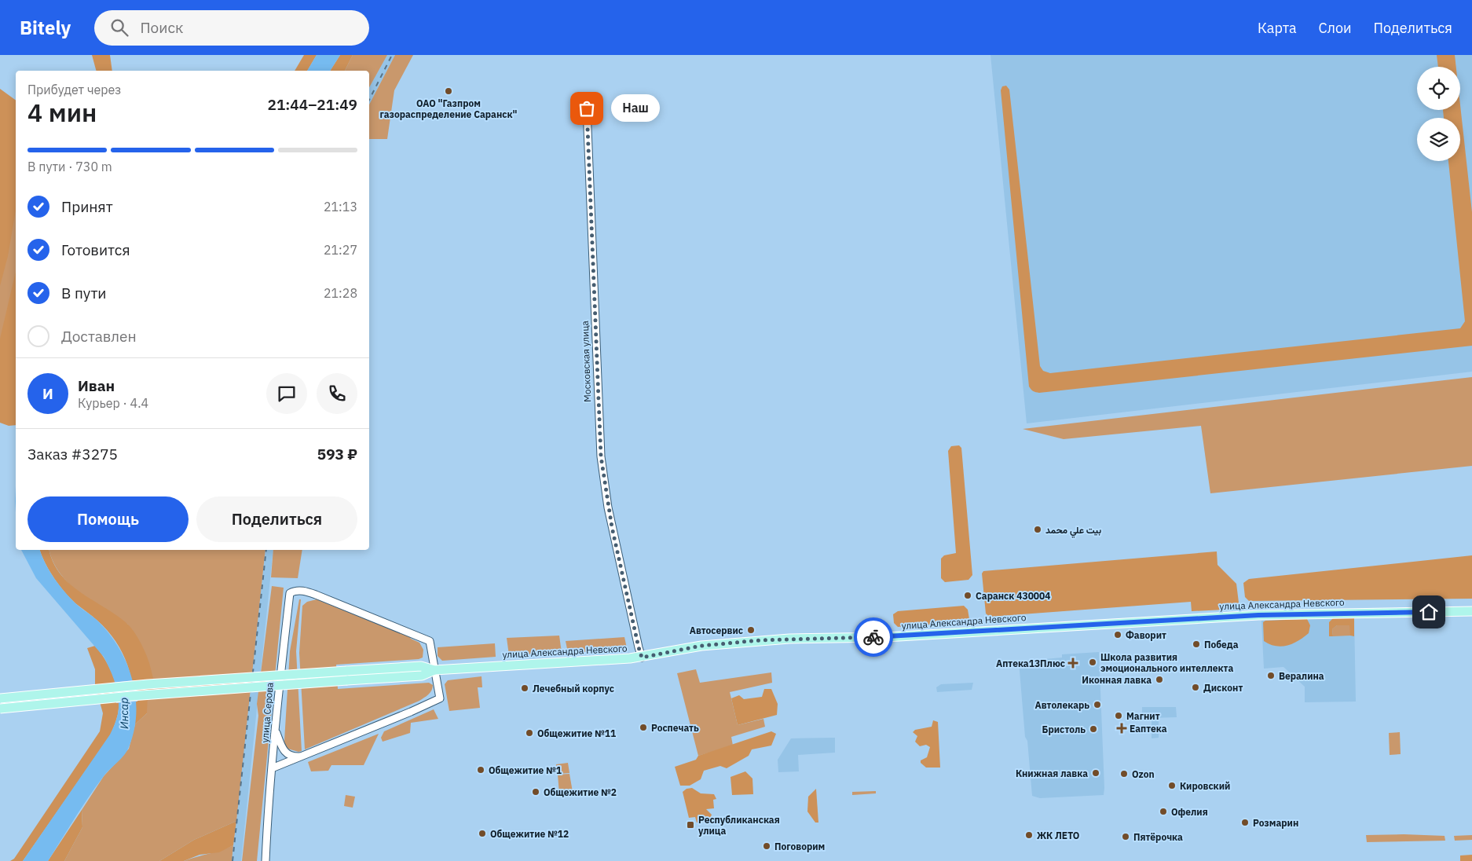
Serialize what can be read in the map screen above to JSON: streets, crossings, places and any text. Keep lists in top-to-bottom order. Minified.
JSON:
{"streets":{"main road":["улица Александра Невского"],"street":["Московская улица","улица Серова"]},"crossings":[["Московская улица","улица Александра Невского"],["улица Александра Невского","улица Серова"]],"water":["Инсар"],"places":{"other":["ОАО \"Газпром газораспределение Саранск\"","Наш","بيت علي محمد","Саранск 430004","Автосервис","Фаворит","Победа","Школа развития эмоционального интеллекта","Вералина","Иконная лавка","Дисконт","Лечебный корпус","Автолекарь","Магнит","Роспечать","Бристоль","Общежитие №11","Общежитие №1","Книжная лавка","Ozon","Кировский","Общежитие №2","Офелия","Розмарин","Общежитие №12","ЖК ЛЕТО","Пятёрочка","Поговорим"],"health":["Аптека13Плюс","Еаптека"],"transit":["Республиканская улица"]},"page":{"header":"Bitely","search":"Поиск","nav":["Карта","Слои","Поделиться"],"heading":["4 мин","Прибудет через","21:44–21:49"],"panel":["Иван","Курьер · 4.4","Заказ #3275","593 ₽"],"bubble":"Наш","bar":"В пути · 730 m","list":[["Принят","21:13"],["Готовится","21:27"],["В пути","21:28"],"Доставлен"],"round":"И","buttons":["Помощь","Поделиться"]}}
